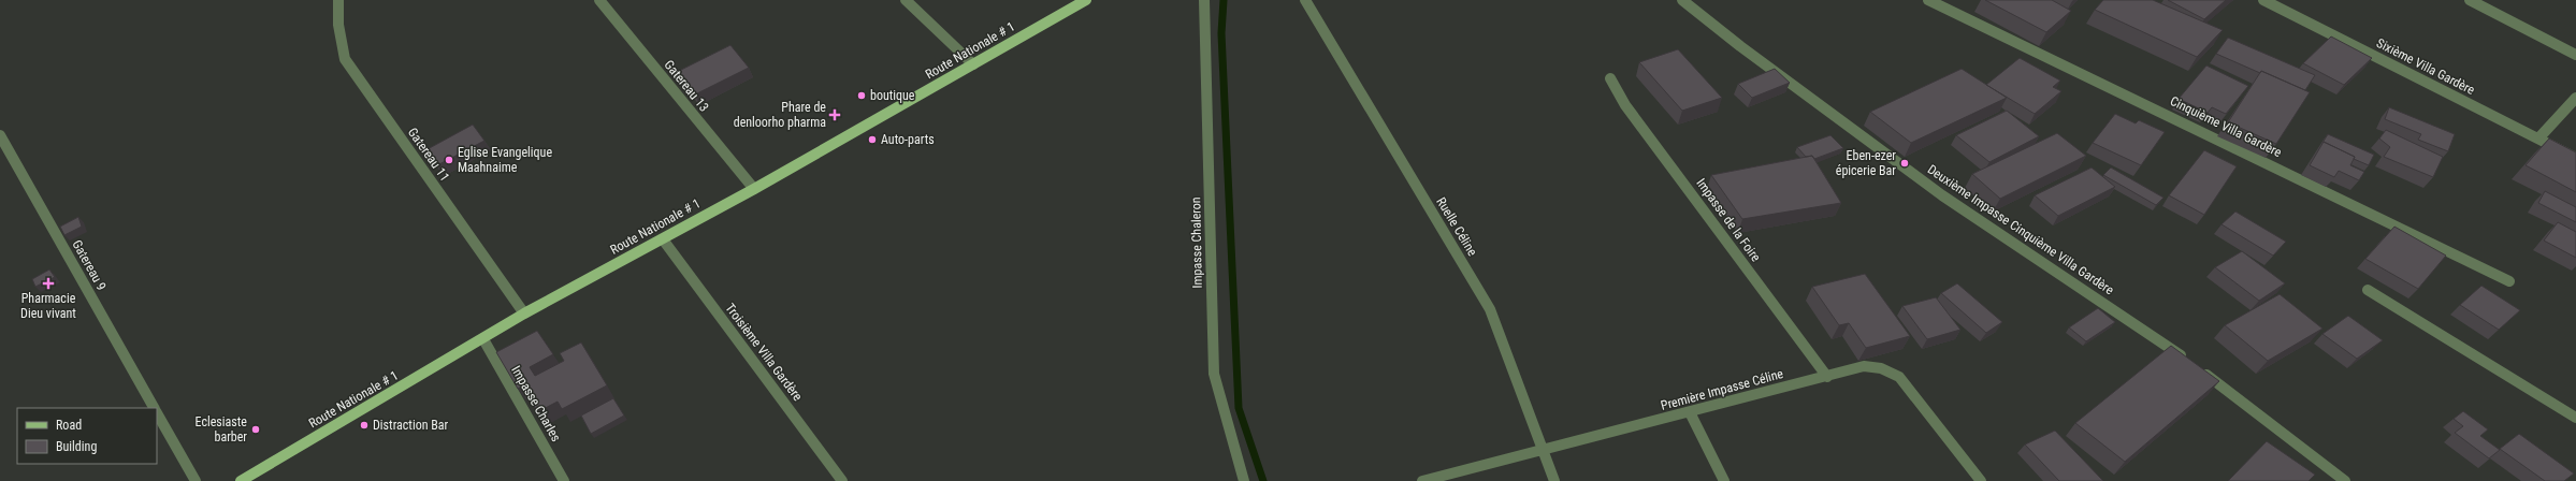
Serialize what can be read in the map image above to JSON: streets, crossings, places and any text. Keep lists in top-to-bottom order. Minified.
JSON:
{"streets":{"main road":["Route Nationale # 1"],"street":["Sixième Villa Gardère","Gatereau 13","Cinquième Villa Gardère","Gatereau 11","Impasse de la Foire","Ruelle Céline","Deuxième Impasse Cinquième Villa Gardère","Impasse Chaleron","Gatereau 9","Troisième Villa Gardère","Première Impasse Céline","Impasse Charles"]},"crossings":[["Route Nationale # 1","Gatereau 13"],["Route Nationale # 1","Gatereau 11"],["Route Nationale # 1","Troisième Villa Gardère"],["Route Nationale # 1","Impasse Charles"],["Impasse de la Foire","Première Impasse Céline"],["Ruelle Céline","Première Impasse Céline"]],"places":{"other":["boutique","Auto-parts","Eglise Evangelique Maahnaime","Eben-ezer épicerie Bar","Distraction Bar","Eclesiaste barber"],"health":["Phare de denloorho pharma","Pharmacie Dieu vivant"]},"legend":["Road","Building"]}
